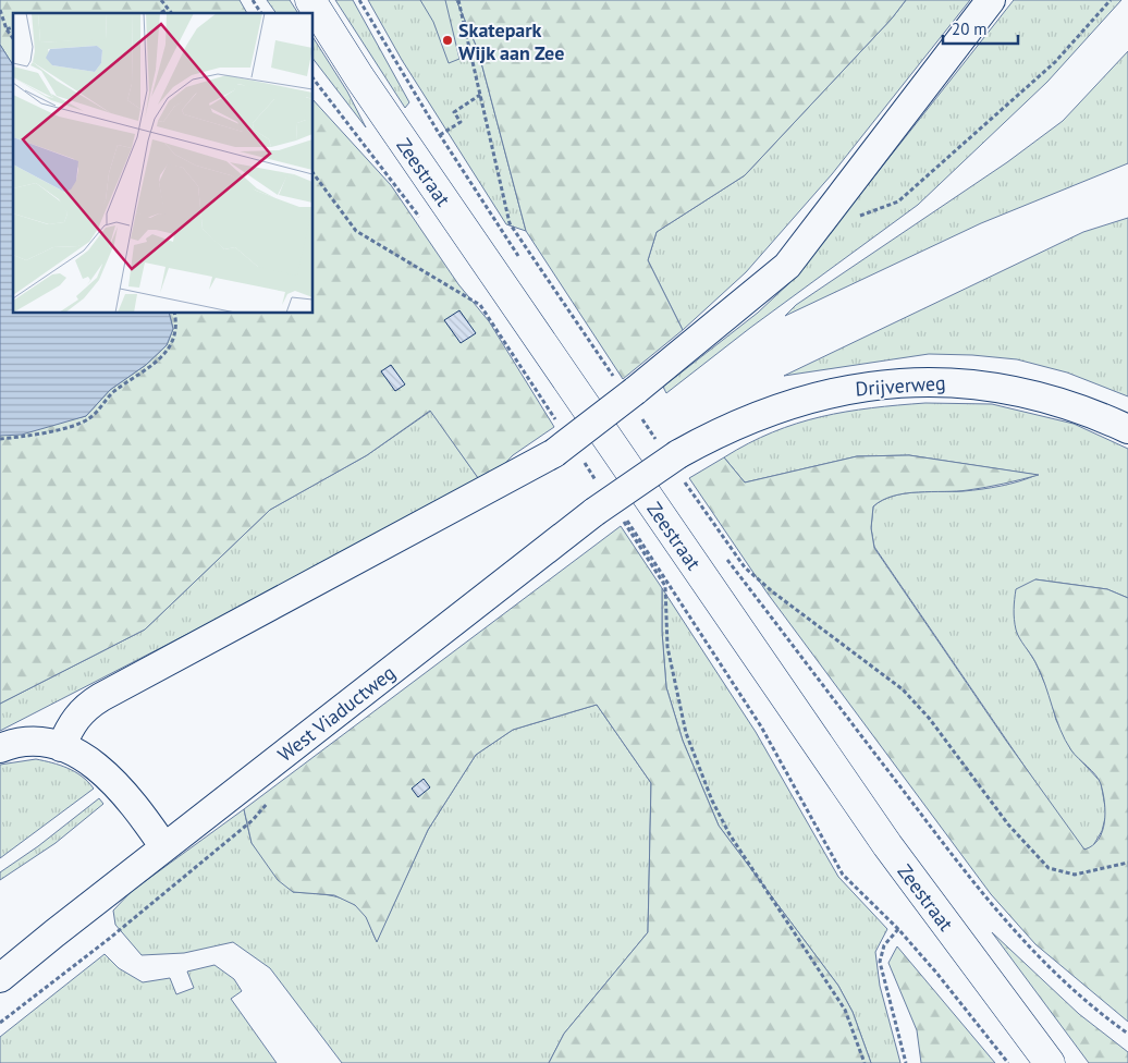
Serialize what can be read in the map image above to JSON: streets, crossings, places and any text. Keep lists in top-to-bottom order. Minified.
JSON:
{"streets":{"main road":["Zeestraat"],"lane":["Drijverweg","West Viaductweg"]},"crossings":[["Zeestraat","West Viaductweg"],["Drijverweg","West Viaductweg"]],"places":["Skatepark Wijk aan Zee"],"scale_bar":"20 m"}
